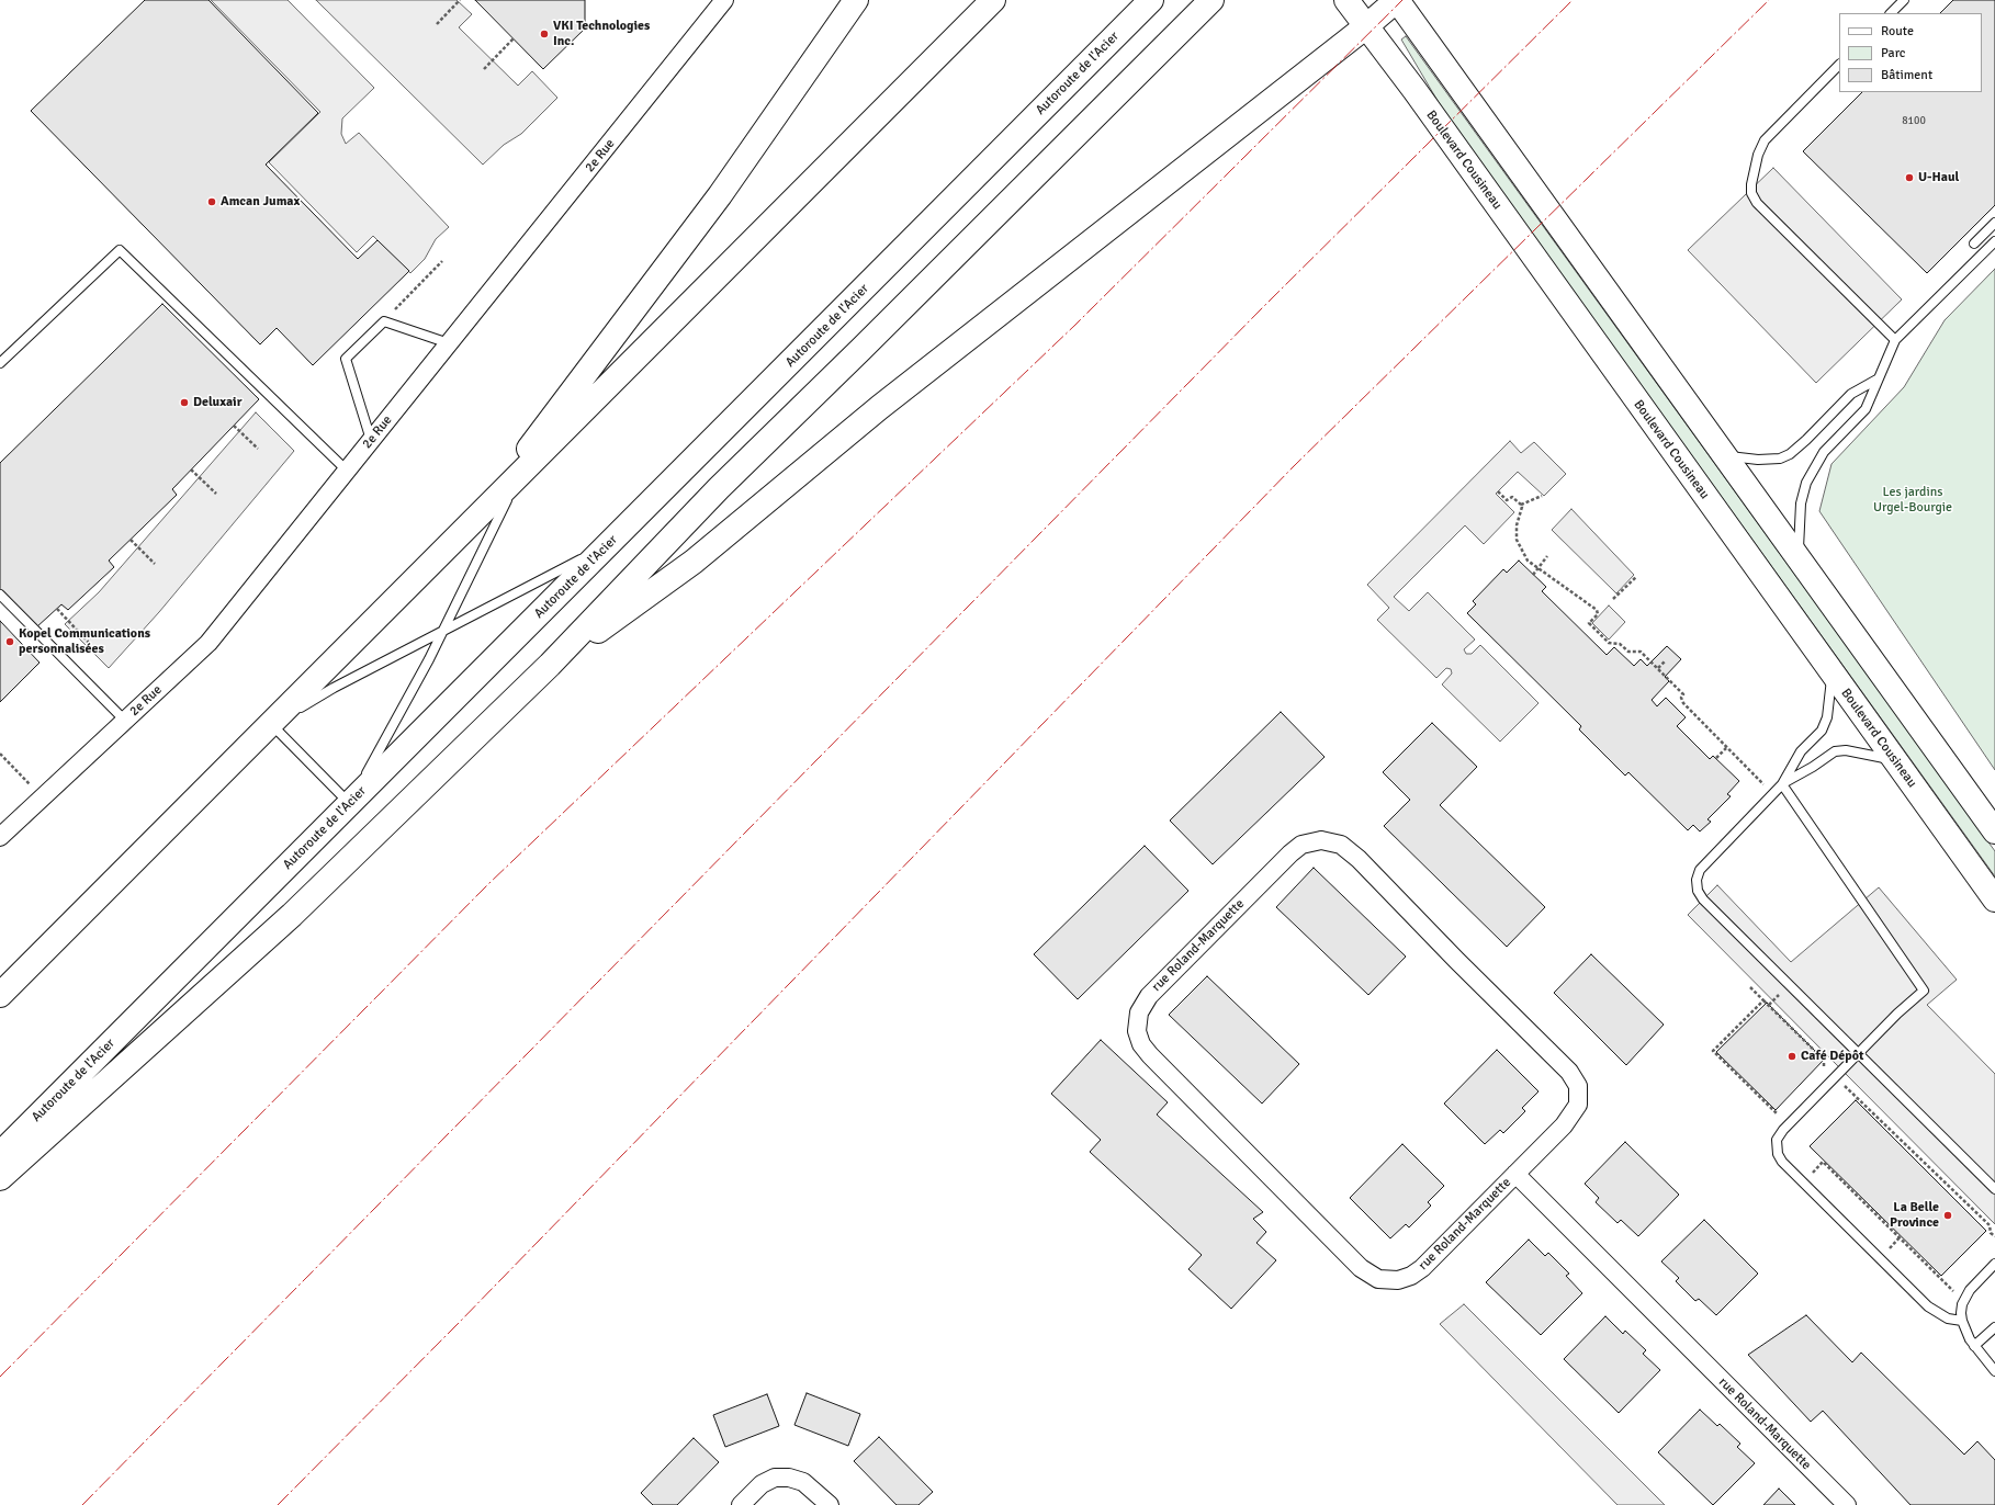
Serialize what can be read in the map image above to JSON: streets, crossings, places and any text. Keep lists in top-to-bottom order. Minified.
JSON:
{"streets":{"main road":["Autoroute de l'Acier","Boulevard Cousineau"],"street":["2e Rue","rue Roland-Marquette"]},"parks":["Les jardins Urgel-Bourgie"],"places":["VKI Technologies Inc.","U-Haul","Amcan Jumax","Deluxair","Kopel Communications personnalisées","Café Dépôt","La Belle Province"],"house_numbers":["8100"],"legend":["Route","Parc","Bâtiment"]}
